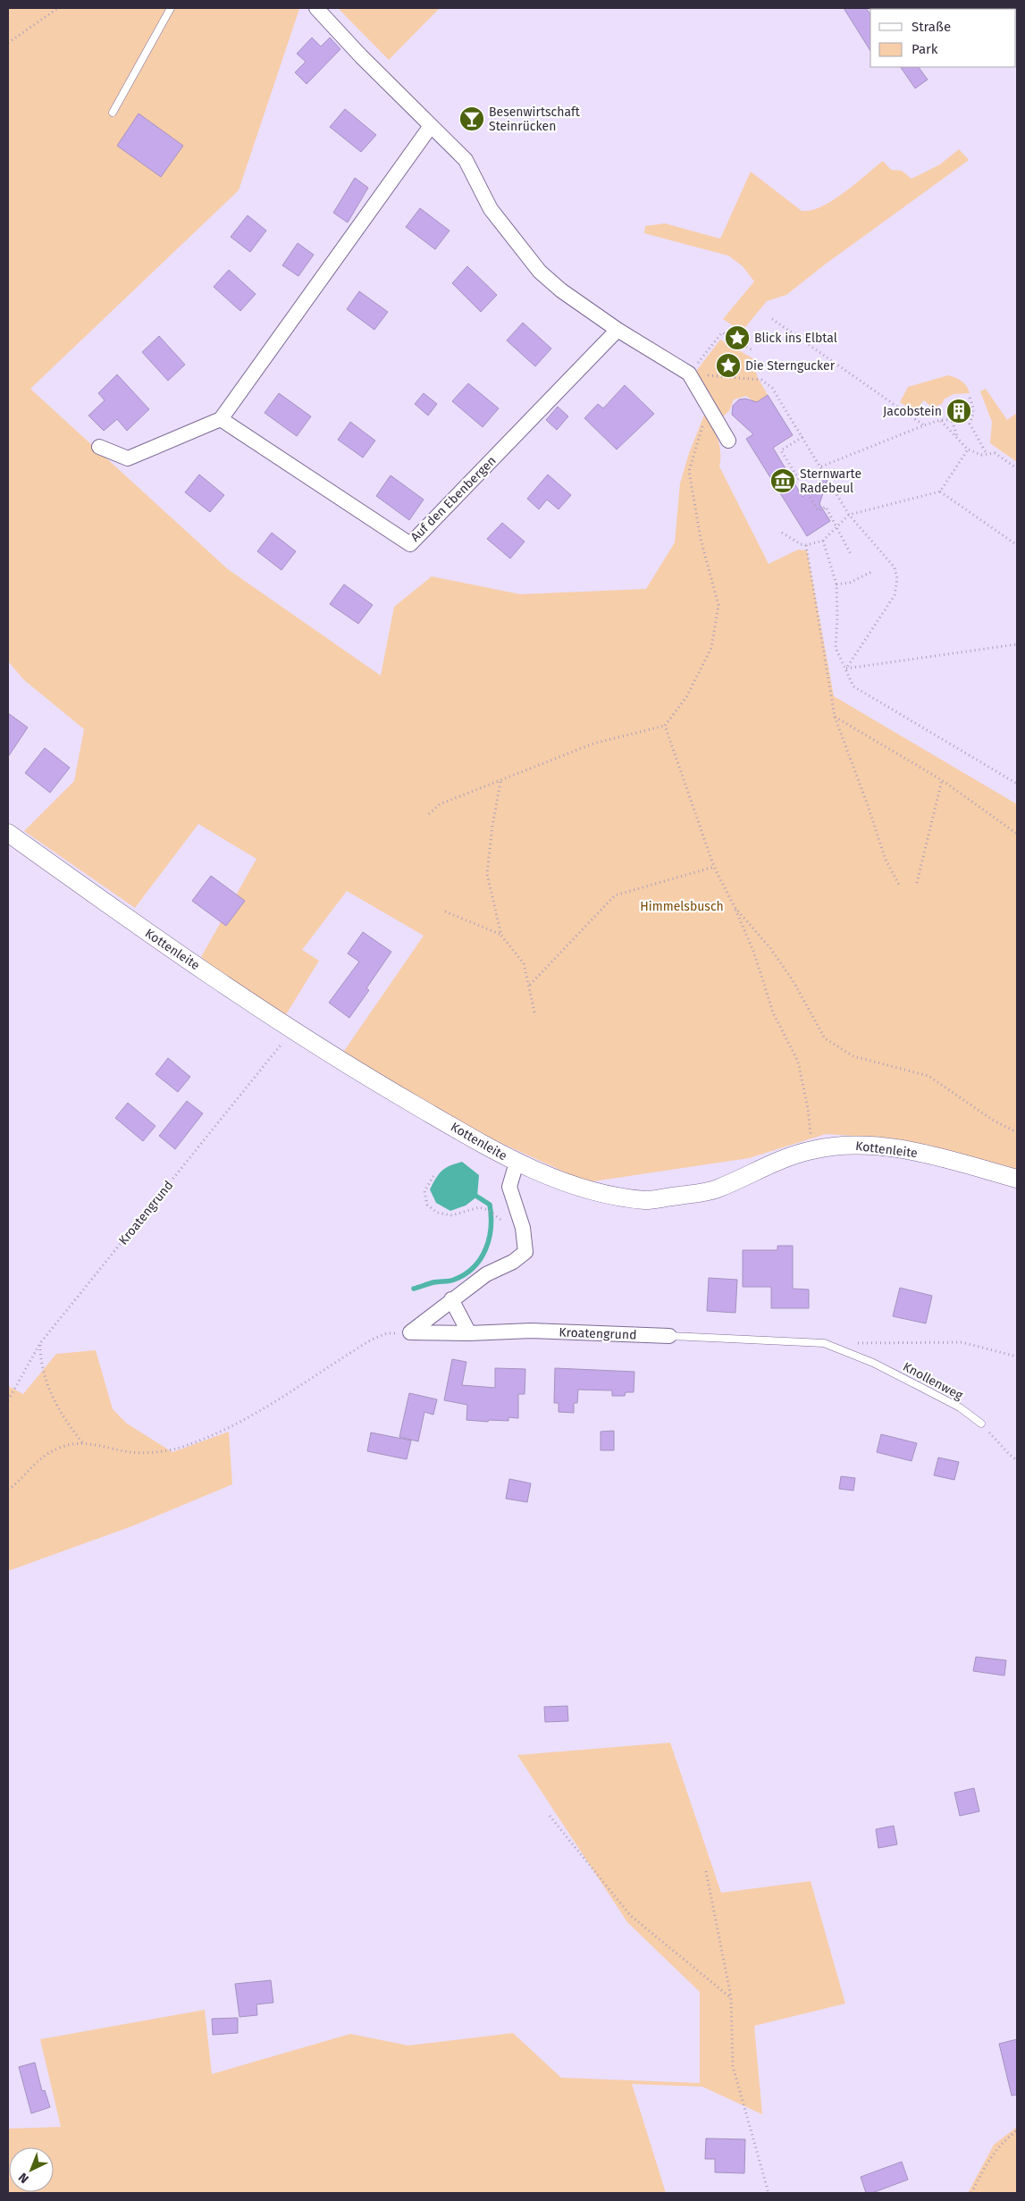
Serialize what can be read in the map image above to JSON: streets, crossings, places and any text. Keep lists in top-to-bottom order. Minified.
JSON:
{"streets":{"street":["Auf den Ebenbergen","Kottenleite","Kroatengrund"],"lane":["Knollenweg"]},"crossings":[["Kottenleite","Kroatengrund"],["Kroatengrund","Knollenweg"]],"parks":["Himmelsbusch"],"places":{"bar":["Besenwirtschaft Steinrücken"],"place":["Blick ins Elbtal","Die Sterngucker"],"building":["Jacobstein"],"museum":["Sternwarte Radebeul"]},"legend":["Straße","Park"],"north":"bottom left"}
